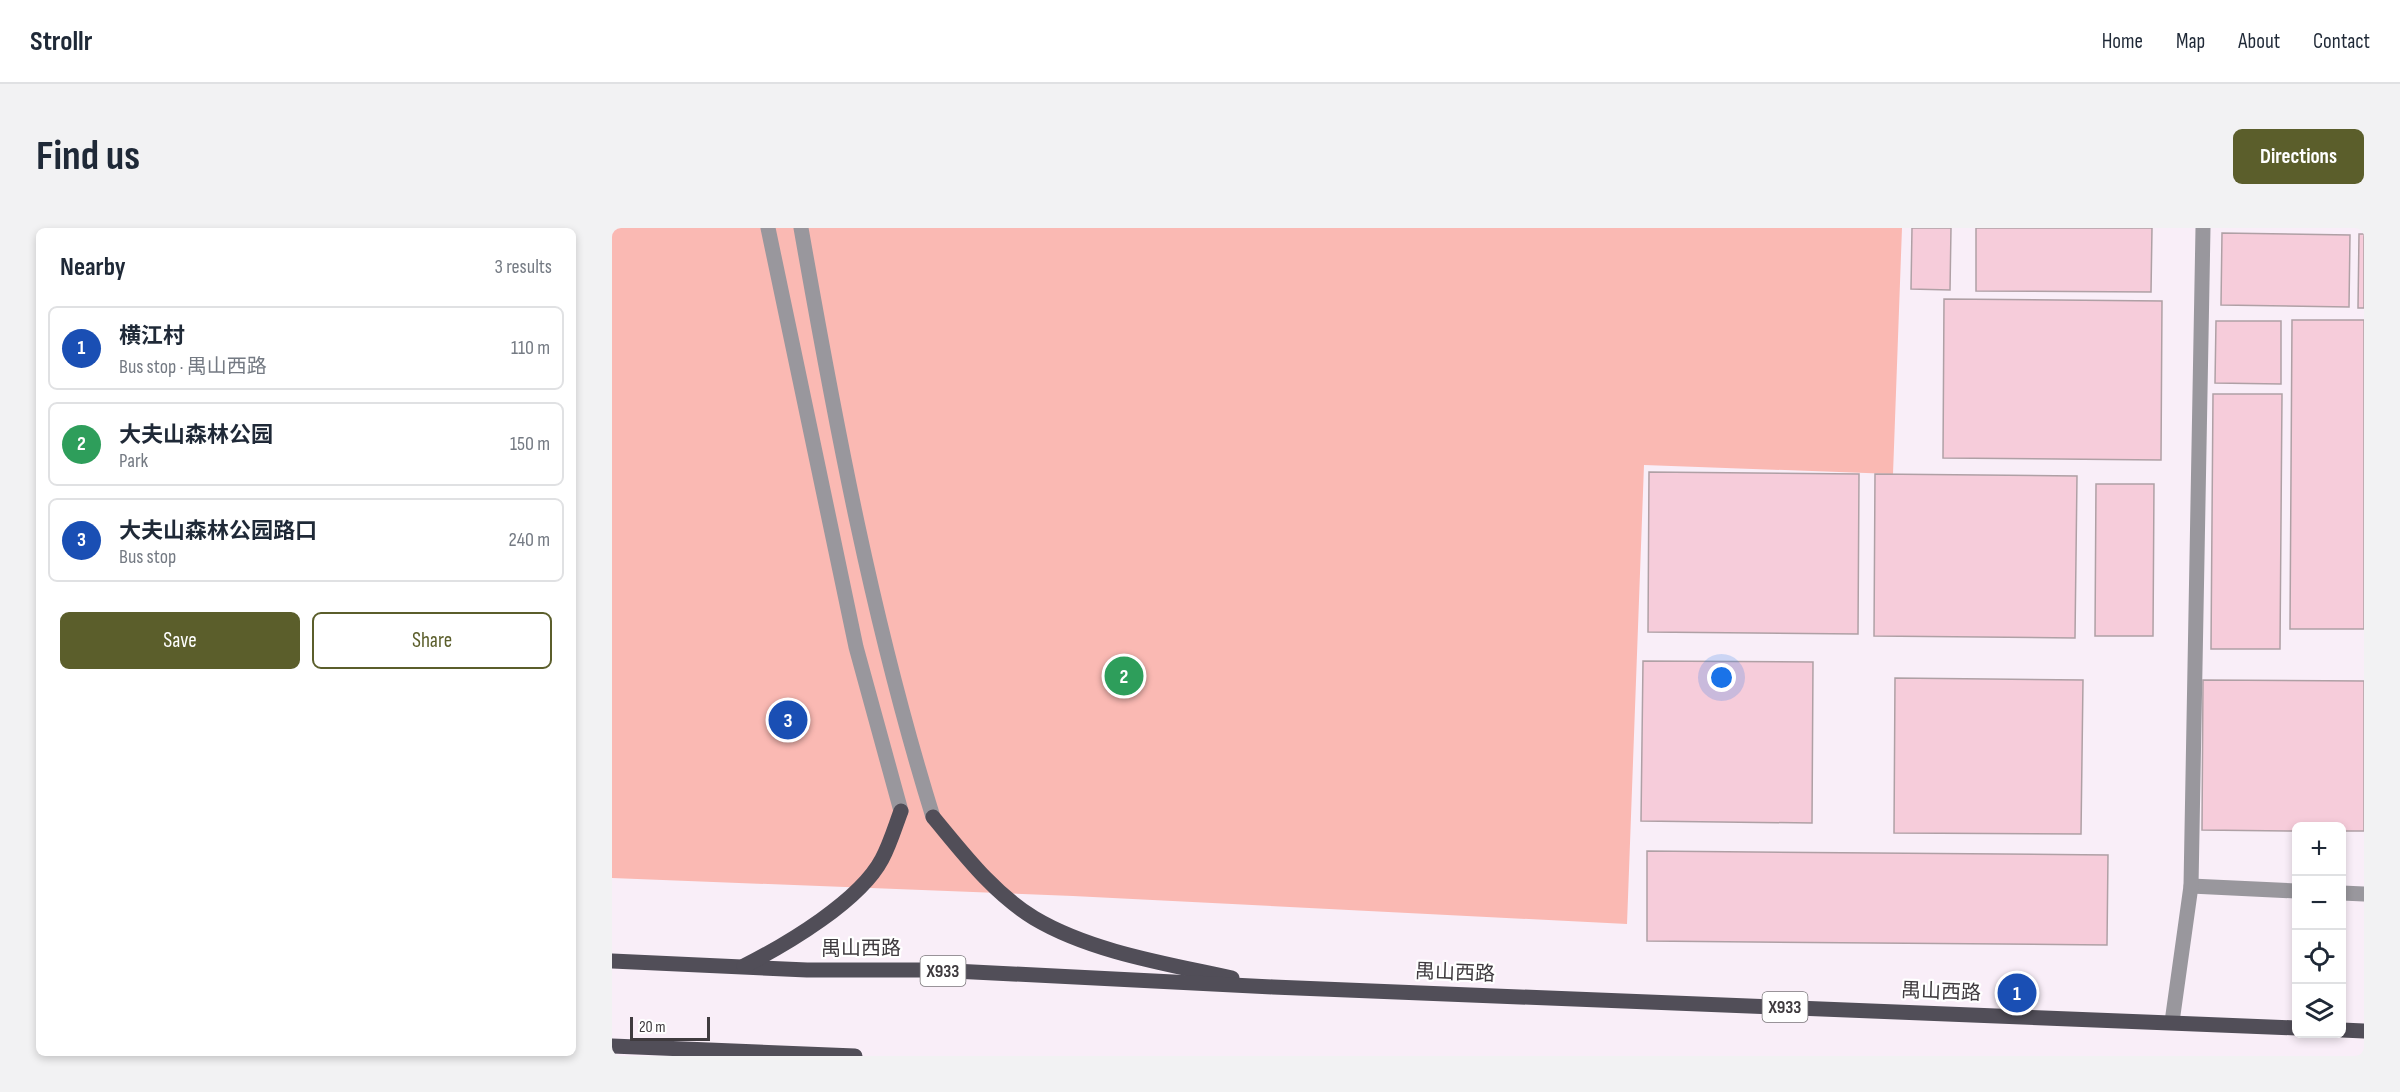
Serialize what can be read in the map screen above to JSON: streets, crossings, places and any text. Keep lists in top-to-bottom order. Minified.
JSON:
{"streets":{"main road":["禺山西路","X933"]},"scale_bar":"20 m","page":{"header":"Strollr","nav":["Home","Map","About","Contact"],"buttons":["Directions",["Save","Share"]],"title":"Find us","heading":["Nearby","3 results"],"list":[{"mark":"1","name":"横江村","note":"Bus stop · 禺山西路","value":"110 m"},{"mark":"2","name":"大夫山森林公园","note":"Park","value":"150 m"},{"mark":"3","name":"大夫山森林公园路口","note":"Bus stop","value":"240 m"}],"pins":["2","3","1"],"map_buttons":["+","−"],"scale":"20 m"}}
